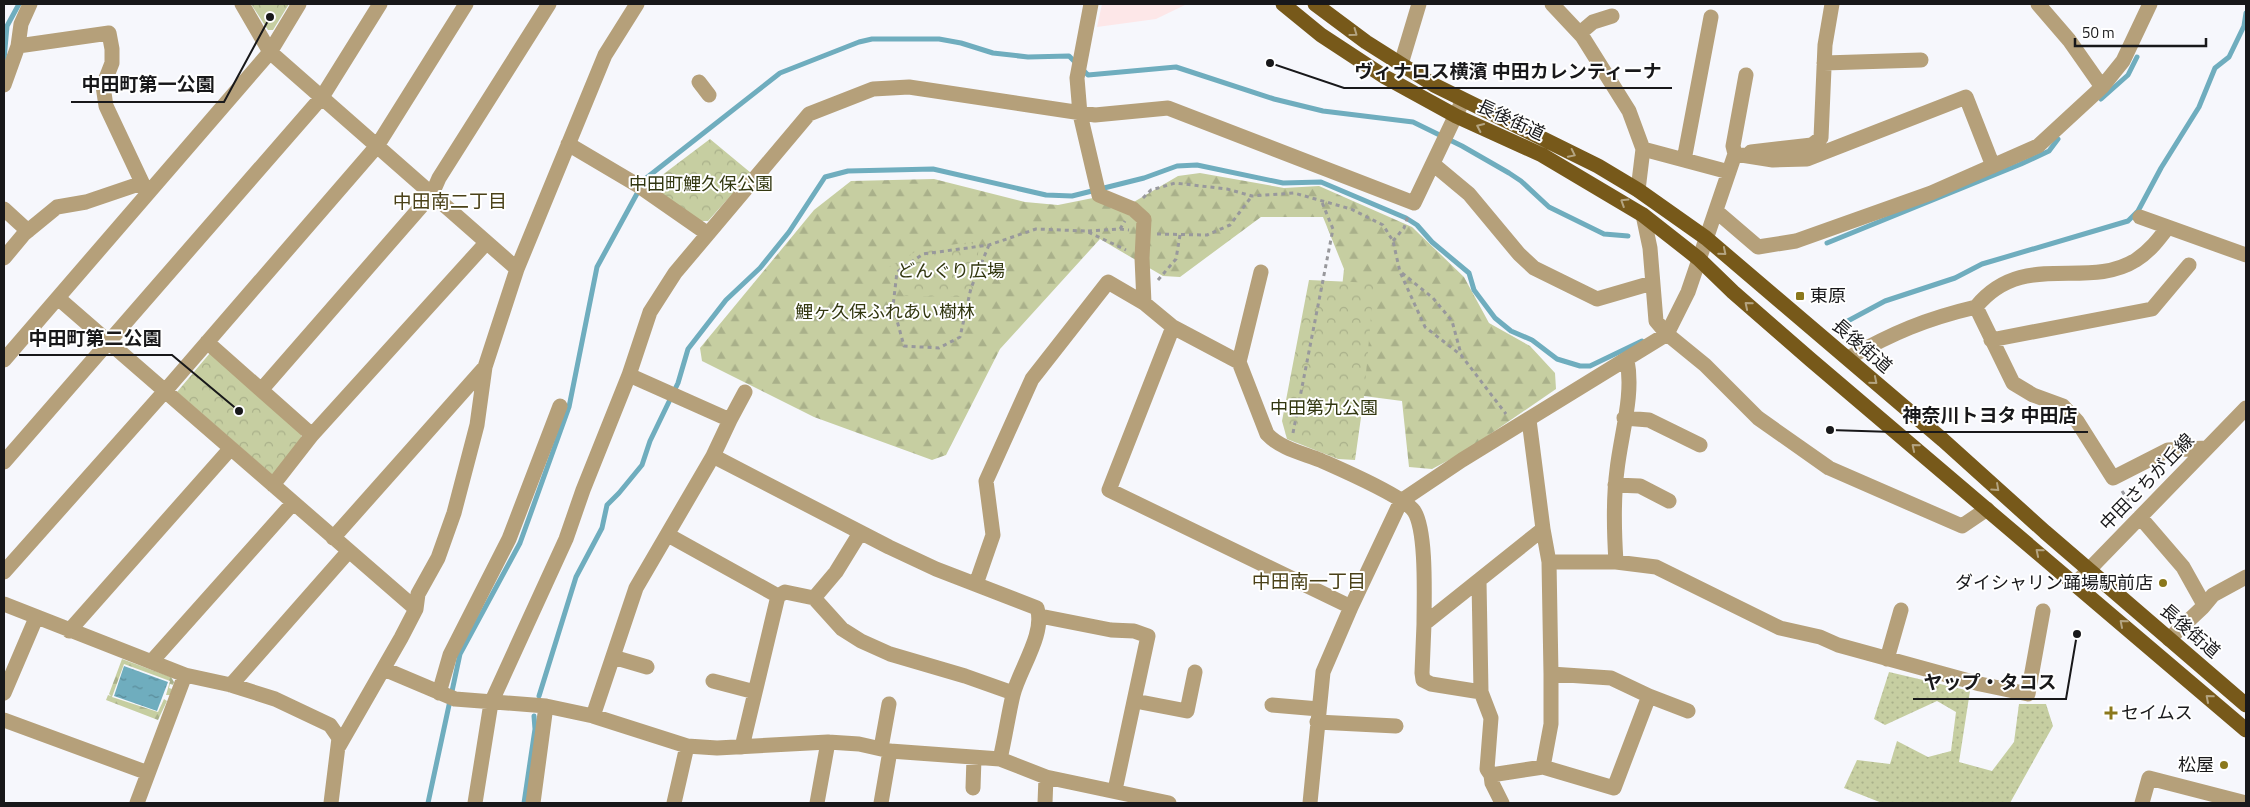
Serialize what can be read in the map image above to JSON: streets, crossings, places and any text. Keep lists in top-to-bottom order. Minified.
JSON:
{"streets":{"main road":["長後街道"],"street":["中田さちが丘線"]},"crossings":[["長後街道","中田さちが丘線"]],"districts":["中田南二丁目","中田南一丁目"],"parks":["中田町鯉久保公園","どんぐり広場","鯉ヶ久保ふれあい樹林","中田第九公園"],"places":{"other":["中田町第一公園","ヴィナロス横濱 中田カレンティーナ","中田町第二公園","神奈川トヨタ 中田店","ダイシャリン踊場駅前店","ヤップ・タコス","松屋"],"transit":["東原"],"health":["セイムス"]},"scale_bar":"50 m"}
